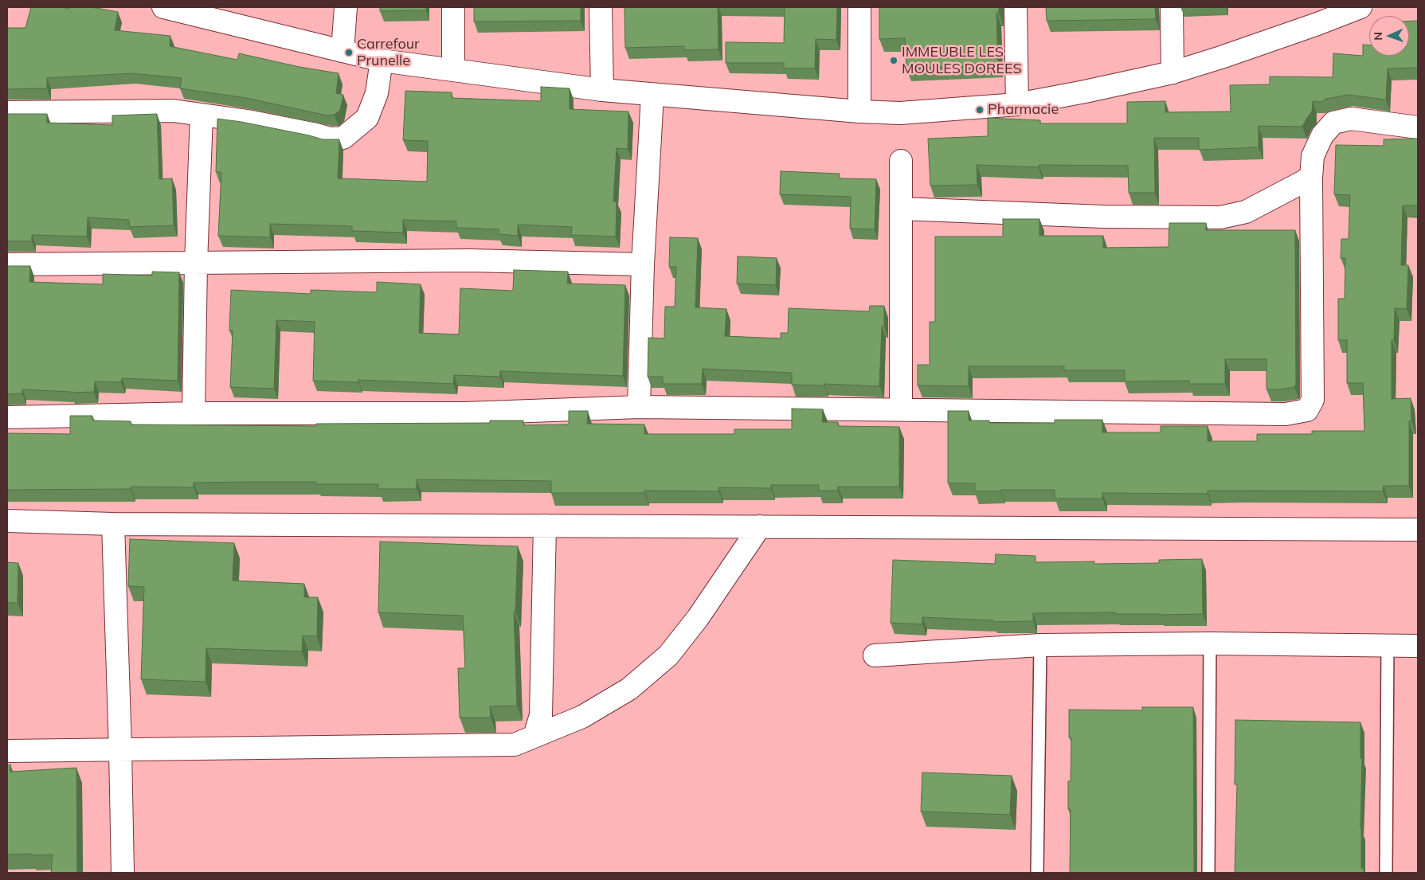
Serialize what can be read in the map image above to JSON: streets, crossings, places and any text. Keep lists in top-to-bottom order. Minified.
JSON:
{"places":["Carrefour Prunelle","IMMEUBLE LES MOULES DOREES","Pharmacie"],"north":"left"}
